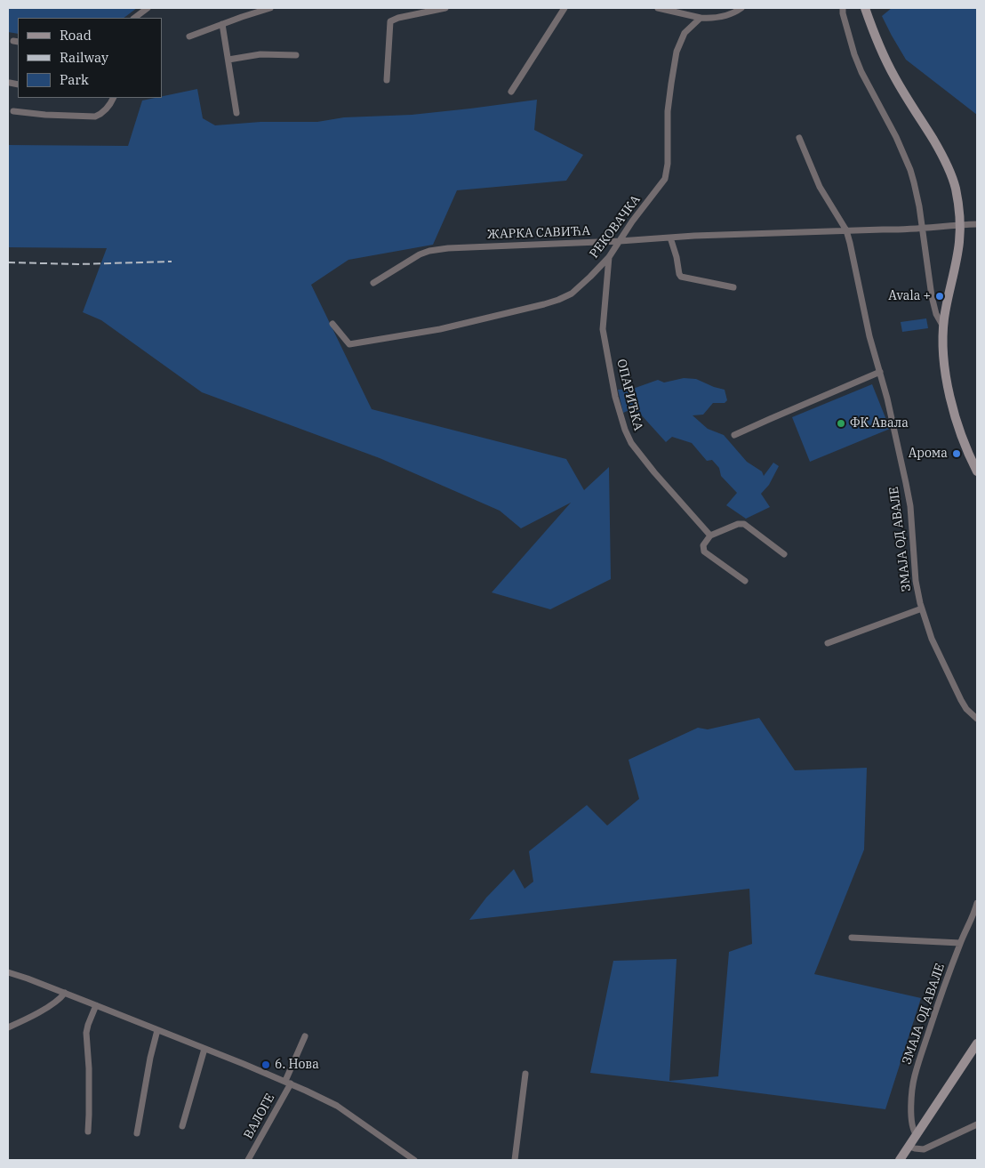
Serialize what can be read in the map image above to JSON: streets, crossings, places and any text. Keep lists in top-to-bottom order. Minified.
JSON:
{"streets":{"street":["РЕКОВАЧКА","ЖАРКА САВИЋА","ОПАРИЋКА","ЗМАЈА ОД АВАЛЕ","ВАЛОГЕ"]},"crossings":[["РЕКОВАЧКА","ЖАРКА САВИЋА"],["РЕКОВАЧКА","ОПАРИЋКА"],["ЖАРКА САВИЋА","ЗМАЈА ОД АВАЛЕ"]],"places":["Avala +","ФК Авала","Арома","6. Нова"],"legend":["Road","Railway","Park"]}
